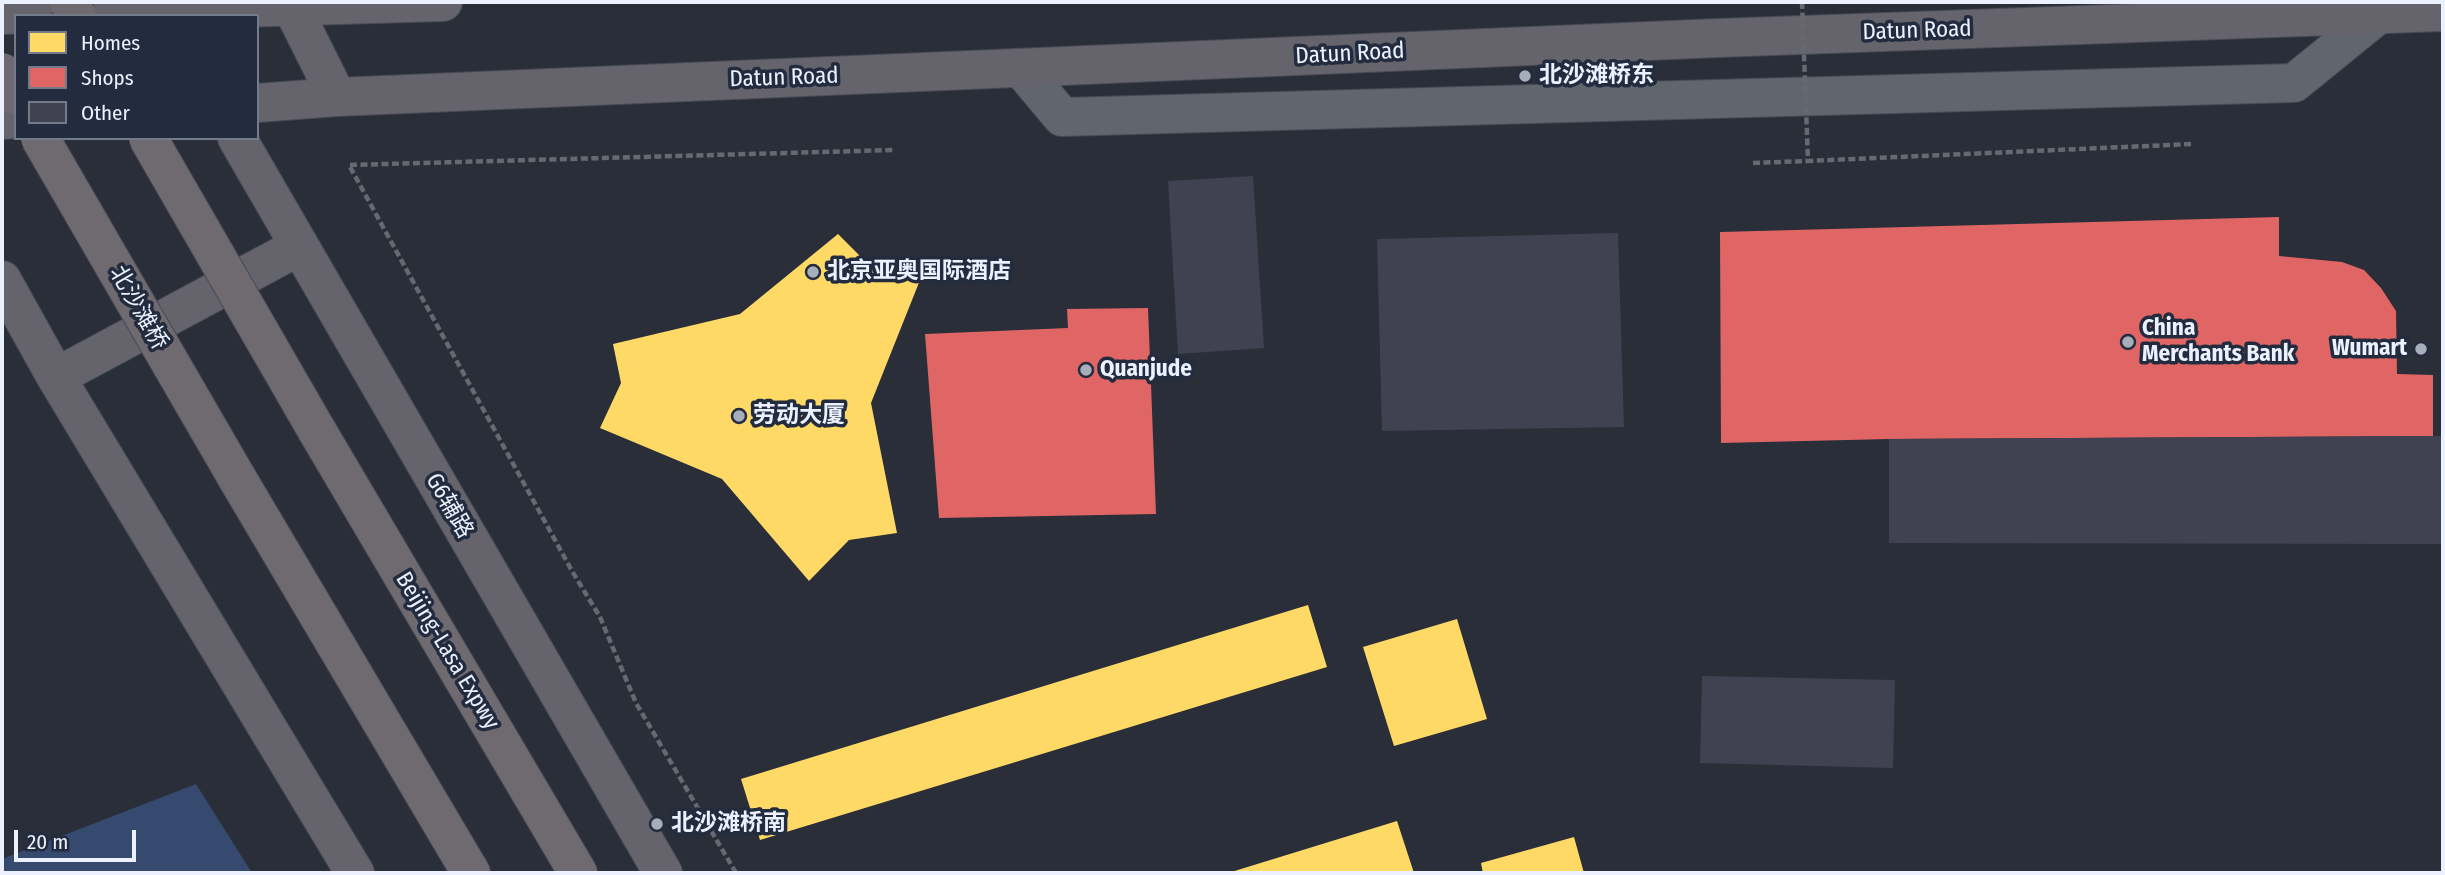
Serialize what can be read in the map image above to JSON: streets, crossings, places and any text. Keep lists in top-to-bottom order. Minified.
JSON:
{"streets":{"highway":["北沙滩桥","Beijing-Lasa Expwy"],"main road":["Datun Road","G6辅路"]},"places":["北沙滩桥东","北京亚奥国际酒店","China Merchants Bank","Wumart","Quanjude","劳动大厦","北沙滩桥南"],"legend":["Homes","Shops","Other"],"scale_bar":"20 m"}
